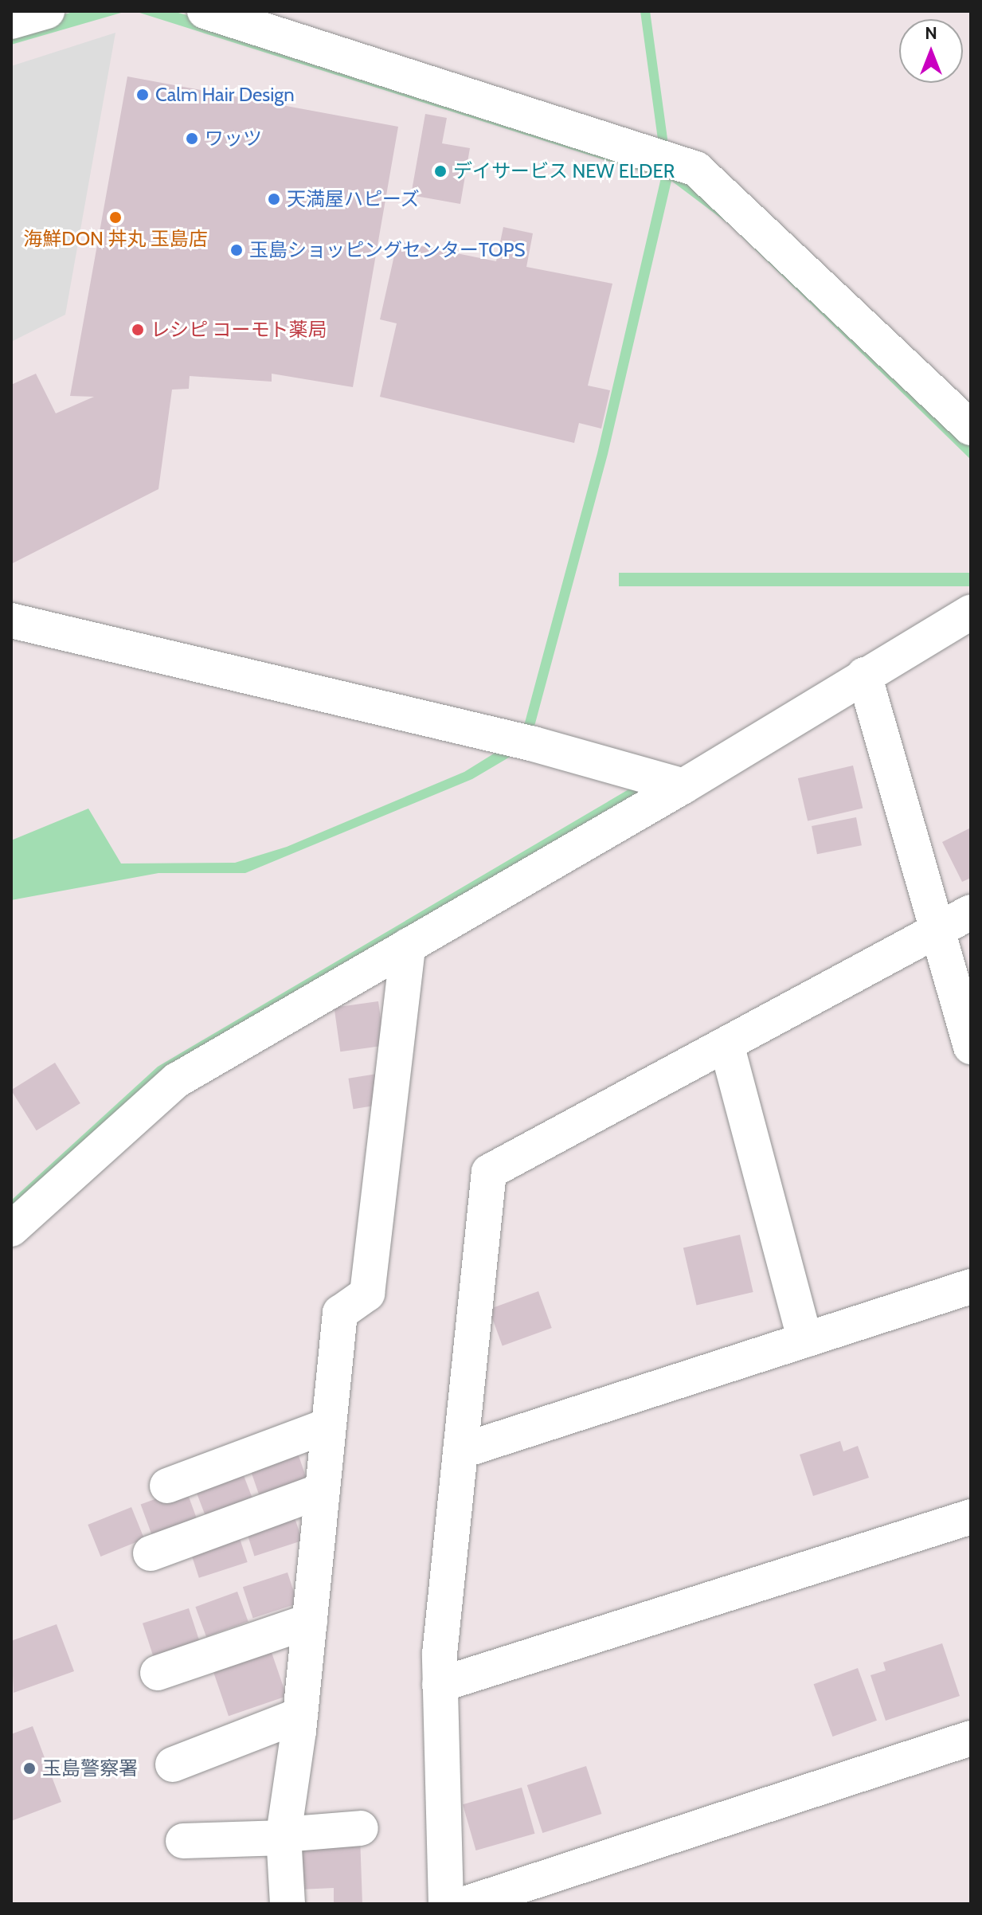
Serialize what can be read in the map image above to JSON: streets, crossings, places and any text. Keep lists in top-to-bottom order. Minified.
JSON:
{"places":["Calm Hair Design","ワッツ","デイサービス NEW ELDER","天満屋ハピーズ","海鮮DON 丼丸 玉島店","玉島ショッピングセンターTOPS","レシピ コーモト薬局","玉島警察署"],"north":"top"}
